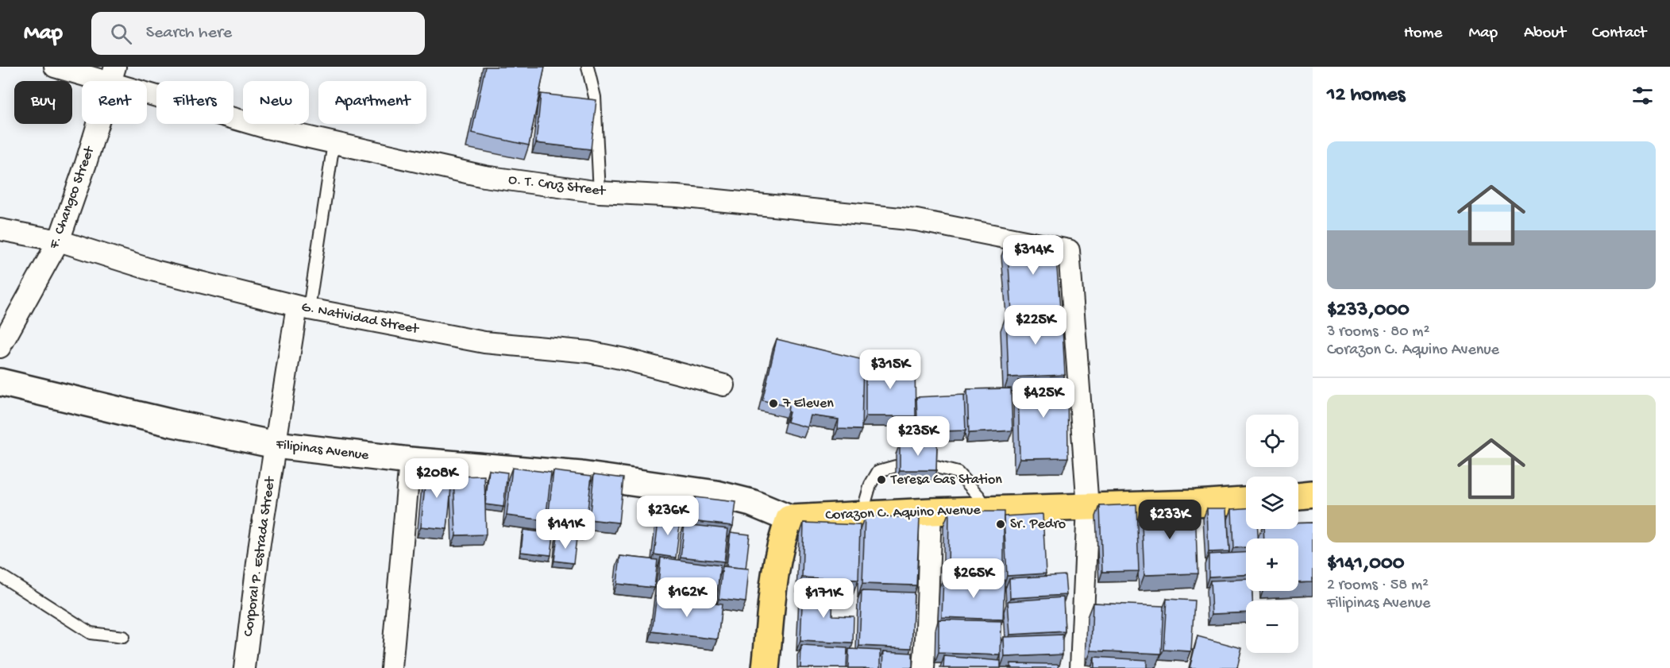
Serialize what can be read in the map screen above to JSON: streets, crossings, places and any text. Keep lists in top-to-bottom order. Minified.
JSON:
{"streets":{"main road":["Corazon C. Aquino Avenue"],"street":["O. T. Cruz Street","F. Changco Street","G. Natividad Street","Filipinas Avenue","Corporal P. Estrada Street"]},"crossings":[["O. T. Cruz Street","F. Changco Street"],["O. T. Cruz Street","Corazon C. Aquino Avenue"],["F. Changco Street","G. Natividad Street"],["G. Natividad Street","Corporal P. Estrada Street"],["Filipinas Avenue","Corazon C. Aquino Avenue"],["Filipinas Avenue","Corporal P. Estrada Street"]],"places":["7 Eleven","Teresa Gas Station","Sr. Pedro"],"page":{"header":"Map","search":"Search here","nav":["Home","Map","About","Contact"],"heading":"12 homes","chip":["Buy","Rent","Filters","New","Apartment"],"list":[{"name":"$233,000","note":"3 rooms · 80 m² · Corazon C. Aquino Avenue"},{"name":"$141,000","note":"2 rooms · 58 m² · Filipinas Avenue"}],"price":["$314K","$225K","$315K","$425K","$235K","$208K","$236K","$233K","$141K","$265K","$162K","$171K"],"map_buttons":["+","−"]}}
